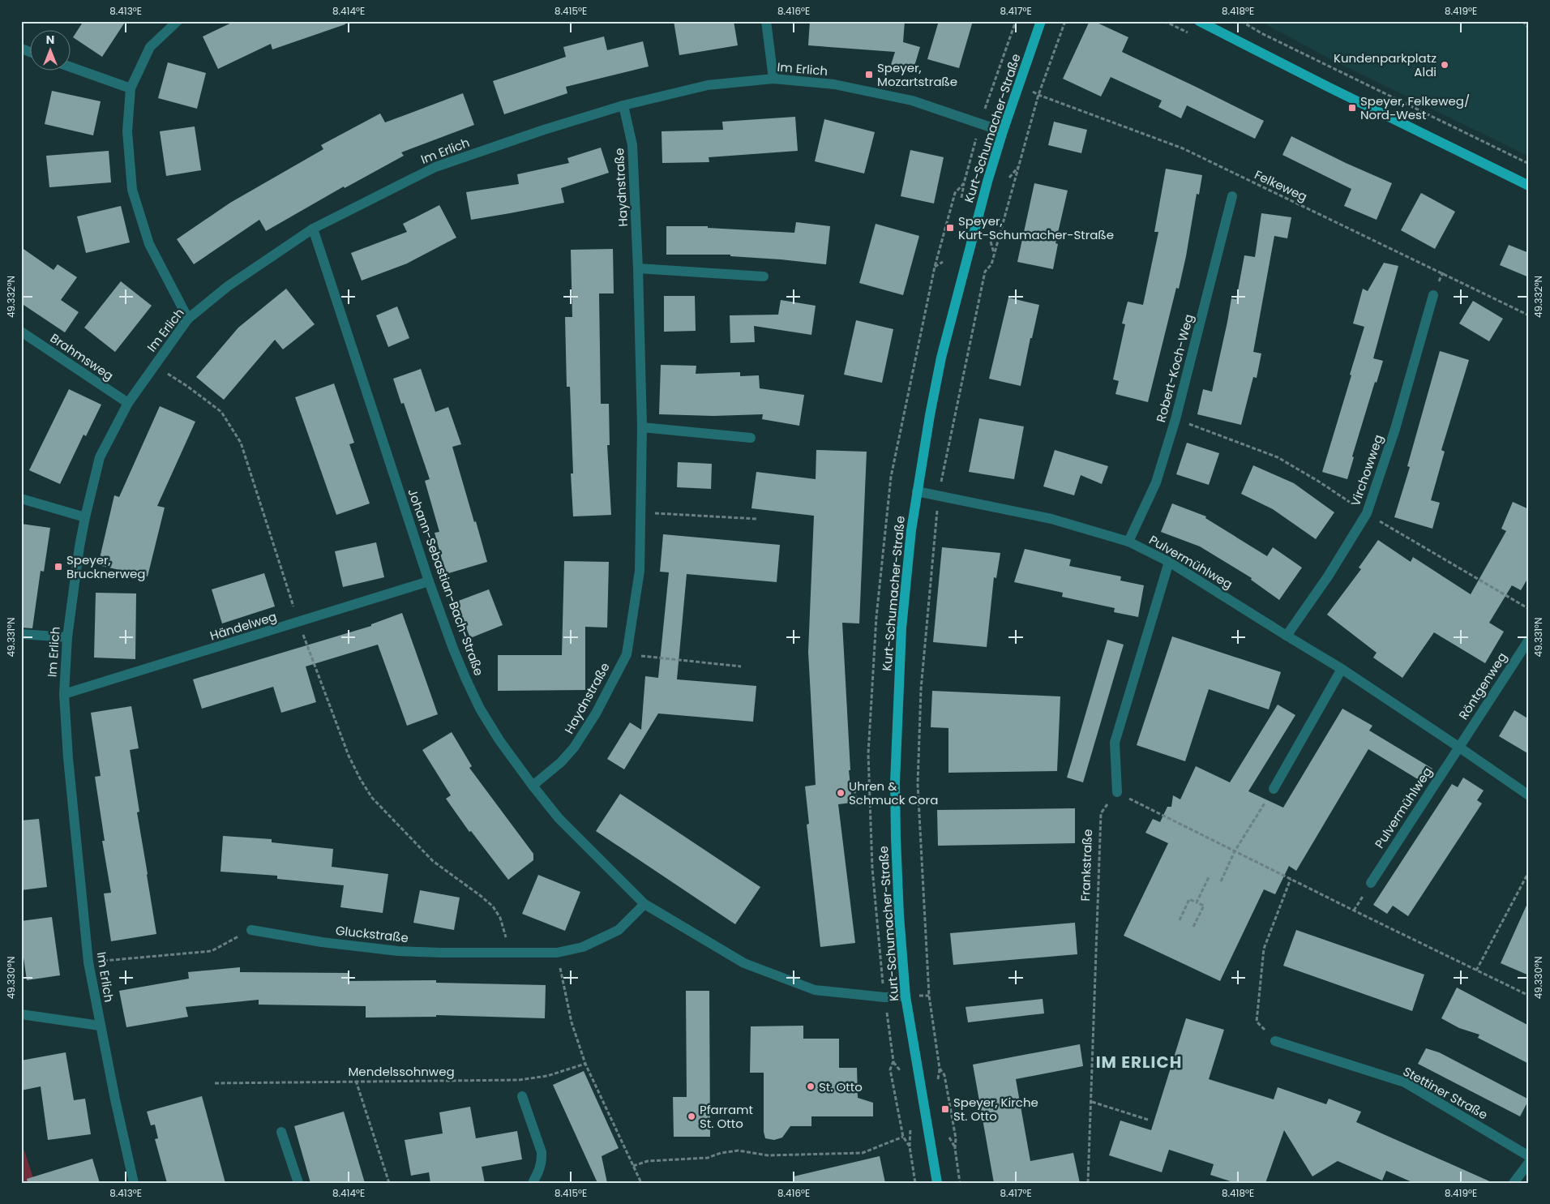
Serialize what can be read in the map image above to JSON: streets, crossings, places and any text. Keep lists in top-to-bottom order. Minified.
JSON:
{"streets":{"main road":["Kurt-Schumacher-Straße"],"street":["Im Erlich","Haydnstraße","Brahmsweg","Robert-Koch-Weg","Virchowweg","Pulvermühlweg","Johann-Sebastian-Bach-Straße","Händelweg","Röntgenweg","Gluckstraße","Stettiner Straße"],"path":["Felkeweg","Frankstraße","Mendelssohnweg"]},"crossings":[["Im Erlich","Kurt-Schumacher-Straße"],["Im Erlich","Haydnstraße"],["Im Erlich","Brahmsweg"],["Im Erlich","Johann-Sebastian-Bach-Straße"],["Im Erlich","Händelweg"],["Kurt-Schumacher-Straße","Felkeweg"],["Kurt-Schumacher-Straße","Pulvermühlweg"],["Kurt-Schumacher-Straße","Johann-Sebastian-Bach-Straße"],["Haydnstraße","Johann-Sebastian-Bach-Straße"],["Robert-Koch-Weg","Pulvermühlweg"],["Virchowweg","Pulvermühlweg"],["Pulvermühlweg","Röntgenweg"],["Johann-Sebastian-Bach-Straße","Händelweg"],["Johann-Sebastian-Bach-Straße","Gluckstraße"]],"districts":["IM ERLICH"],"places":{"other":["Kundenparkplatz Aldi","Uhren & Schmuck Cora","St. Otto","Pfarramt St. Otto"],"transit":["Speyer, Mozartstraße","Speyer, Felkeweg/ Nord-West","Speyer, Kurt-Schumacher-Straße","Speyer, Brucknerweg","Speyer, Kirche St. Otto"]},"north":"top","coordinates":["8.413°E","8.414°E","8.415°E","8.416°E","8.417°E","8.418°E","8.419°E","49.332°N","49.331°N","49.330°N"]}
